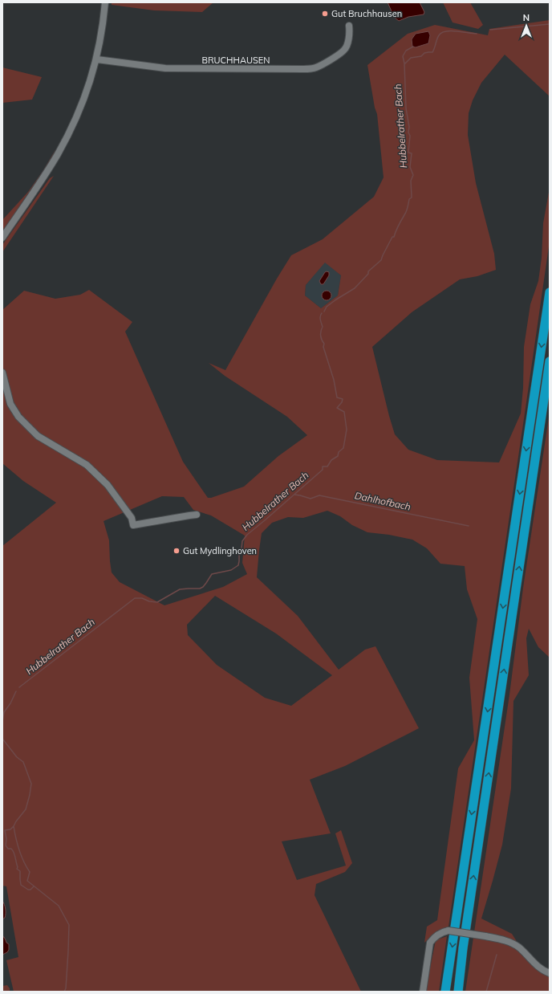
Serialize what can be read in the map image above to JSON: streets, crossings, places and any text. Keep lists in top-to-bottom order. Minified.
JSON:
{"streets":{"street":["BRUCHHAUSEN"]},"water":["Hubbelrather Bach","Dahlhofbach"],"places":["Gut Bruchhausen","Gut Mydlinghoven"],"north":"top"}
